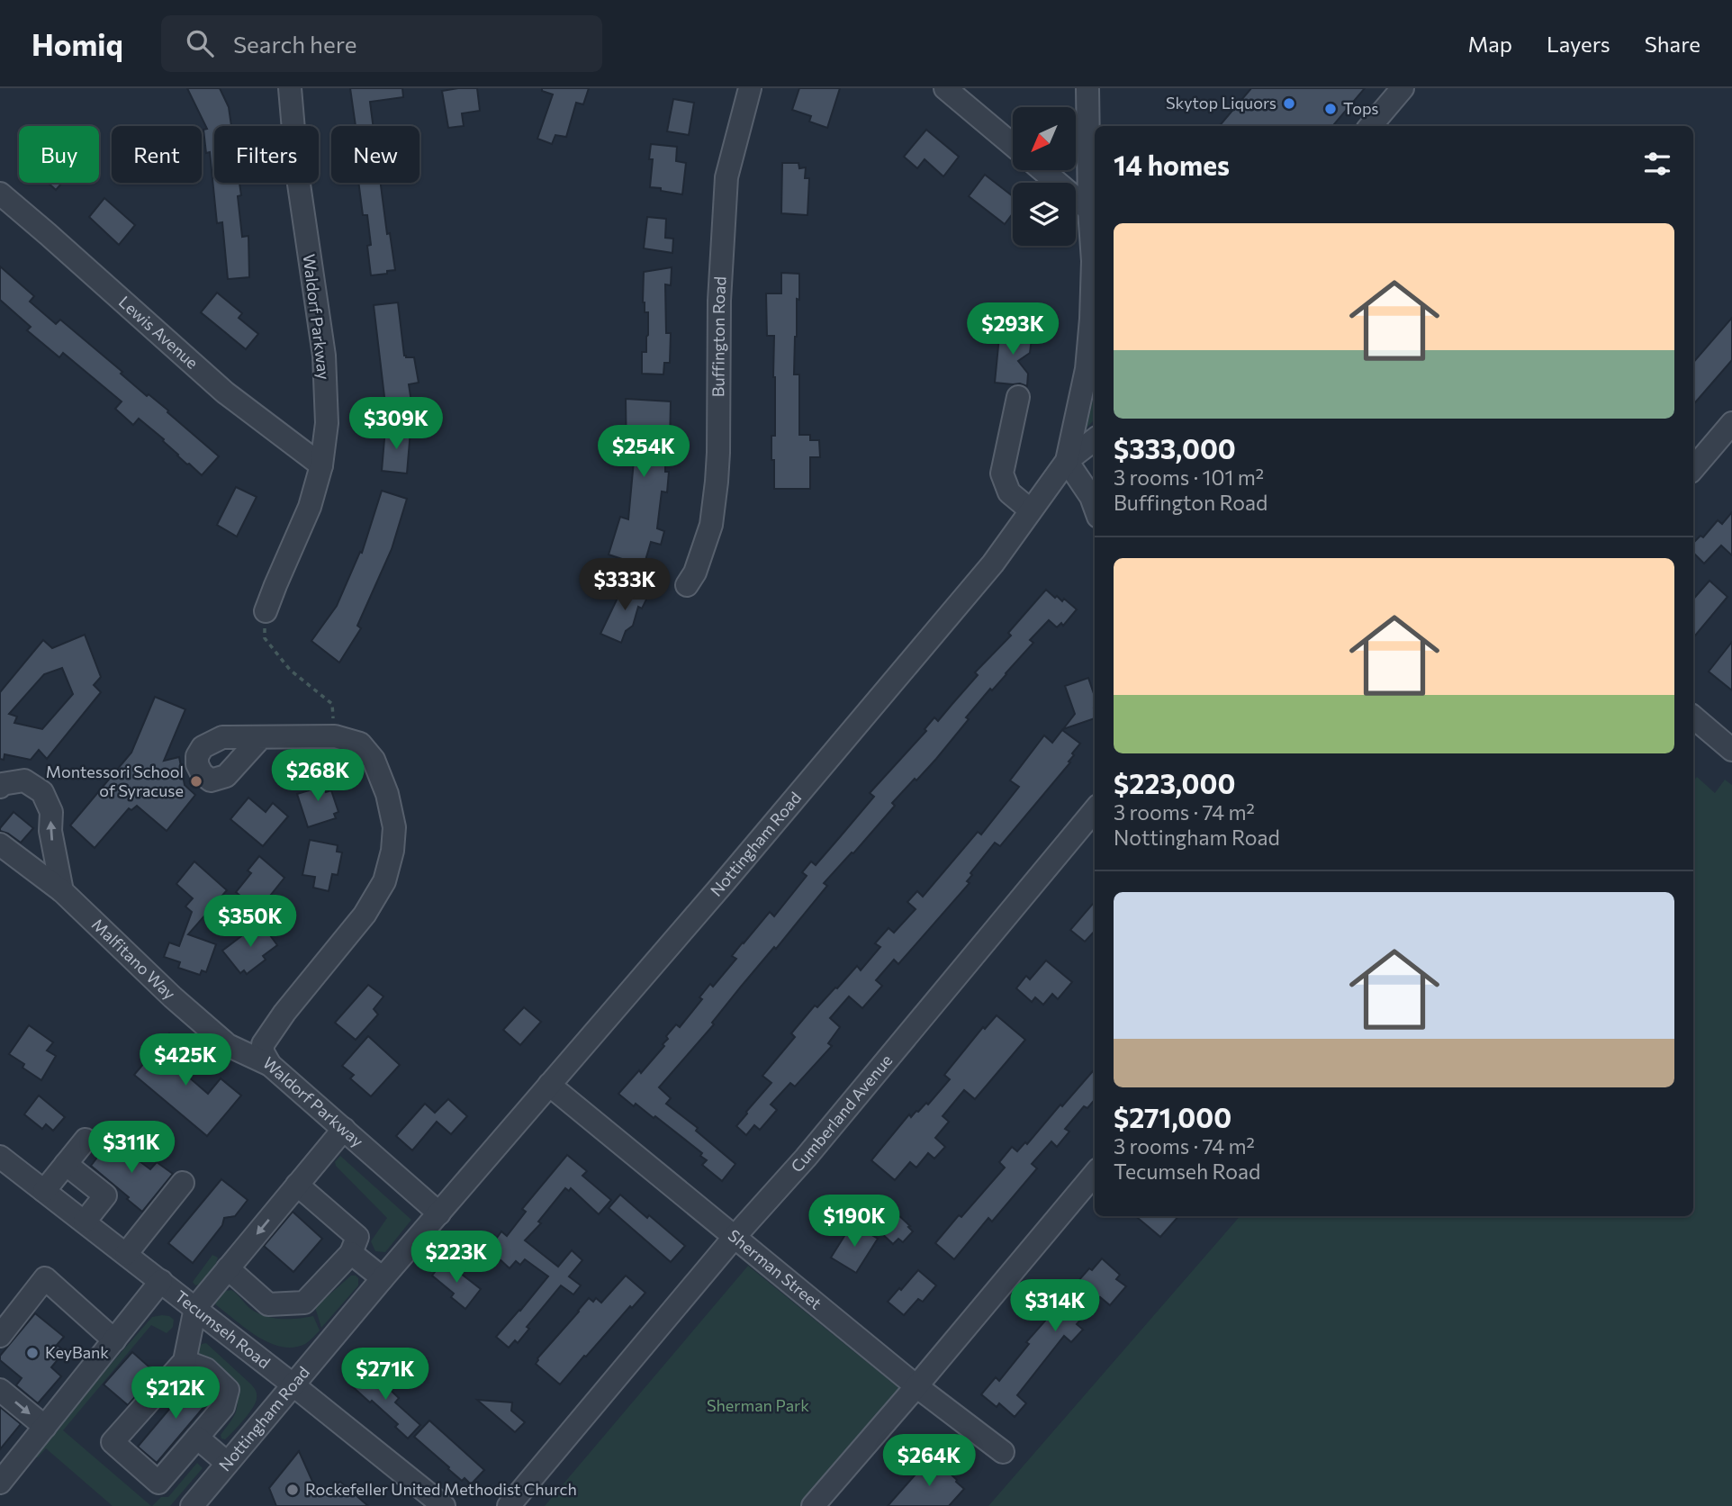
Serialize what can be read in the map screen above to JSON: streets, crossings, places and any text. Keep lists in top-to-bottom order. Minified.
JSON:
{"streets":{"street":["Waldorf Parkway","Lewis Avenue","Buffington Road","Nottingham Road","Malfitano Way","Cumberland Avenue","Sherman Street","Tecumseh Road"]},"crossings":[["Waldorf Parkway","Lewis Avenue"],["Waldorf Parkway","Nottingham Road"],["Waldorf Parkway","Malfitano Way"],["Nottingham Road","Sherman Street"],["Nottingham Road","Tecumseh Road"],["Cumberland Avenue","Sherman Street"]],"parks":["Sherman Park"],"places":["Skytop Liquors","Tops","Montessori School of Syracuse","KeyBank","Rockefeller United Methodist Church"],"north":"bottom left","page":{"header":"Homiq","search":"Search here","nav":["Map","Layers","Share"],"chip":["Buy","Rent","Filters","New"],"heading":"14 homes","list":[{"name":"$333,000","note":"3 rooms · 101 m² · Buffington Road"},{"name":"$223,000","note":"3 rooms · 74 m² · Nottingham Road"},{"name":"$271,000","note":"3 rooms · 74 m² · Tecumseh Road"}],"price":["$293K","$309K","$254K","$333K","$268K","$350K","$425K","$311K","$190K","$223K","$314K","$271K","$212K","$264K"]}}
